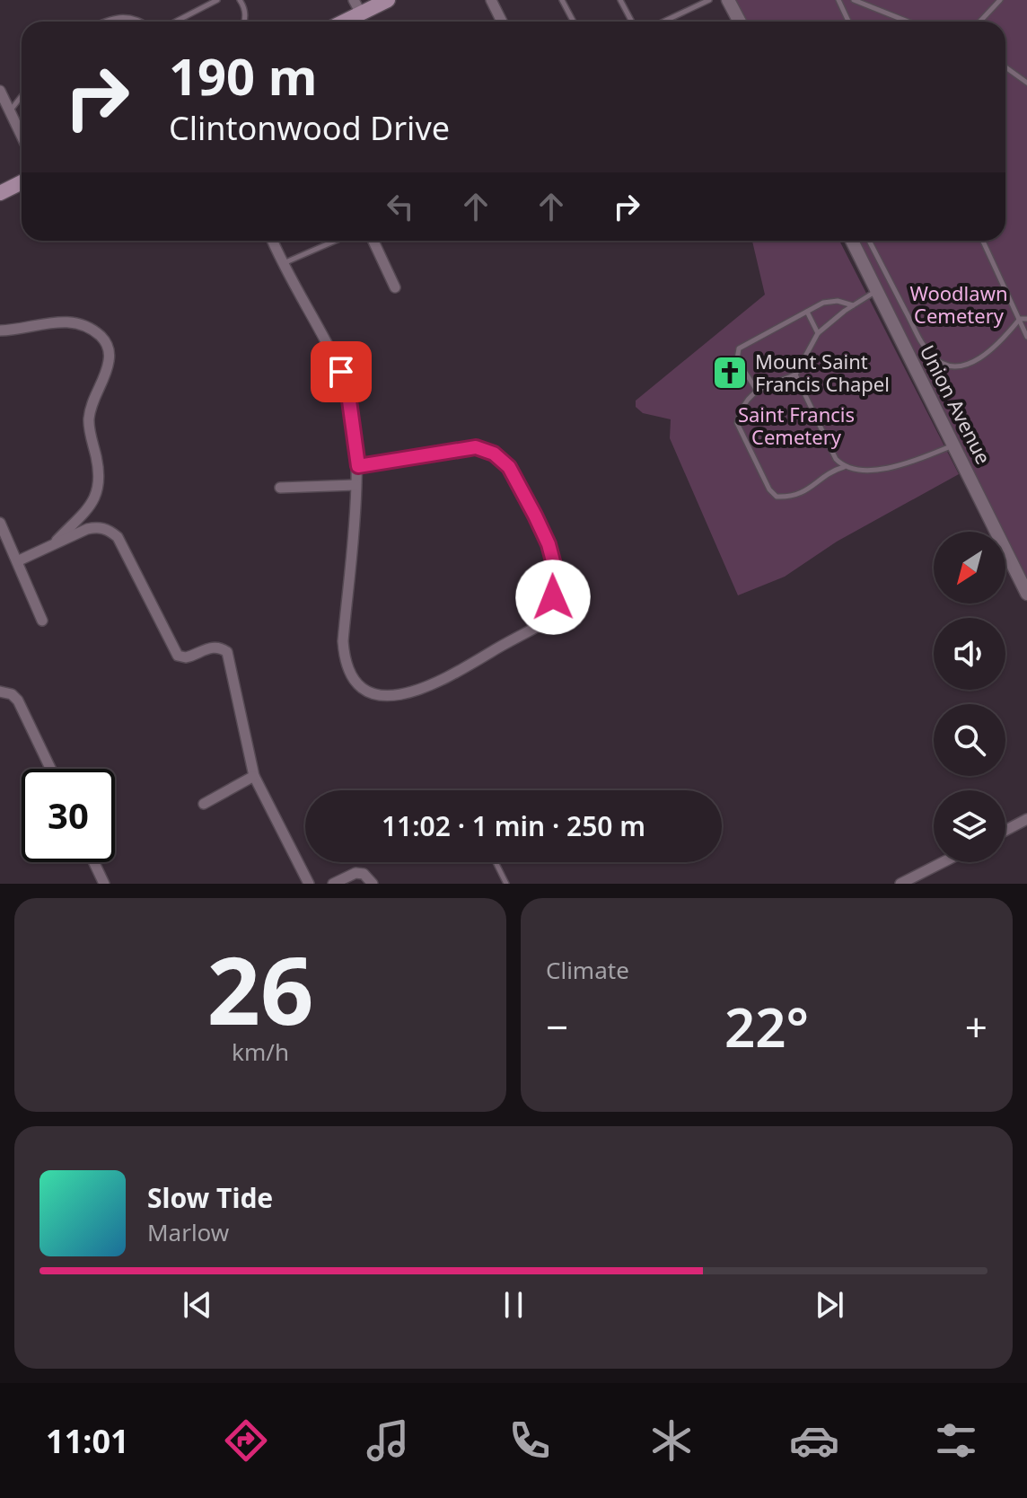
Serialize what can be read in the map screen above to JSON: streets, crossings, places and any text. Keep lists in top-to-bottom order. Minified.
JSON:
{"streets":{"street":["Union Avenue"]},"parks":["Woodlawn Cemetery","Saint Francis Cemetery"],"places":{"church":["Mount Saint Francis Chapel"]},"north":"bottom left","page":{"turn":["190 m","Clintonwood Drive"],"limit":"30","trip":"11:02 · 1 min · 250 m","tile":[["26","km/h"],"Climate"],"heat":["−","22°","+"],"song":["Slow Tide","Marlow"],"tabs":"11:01"}}
